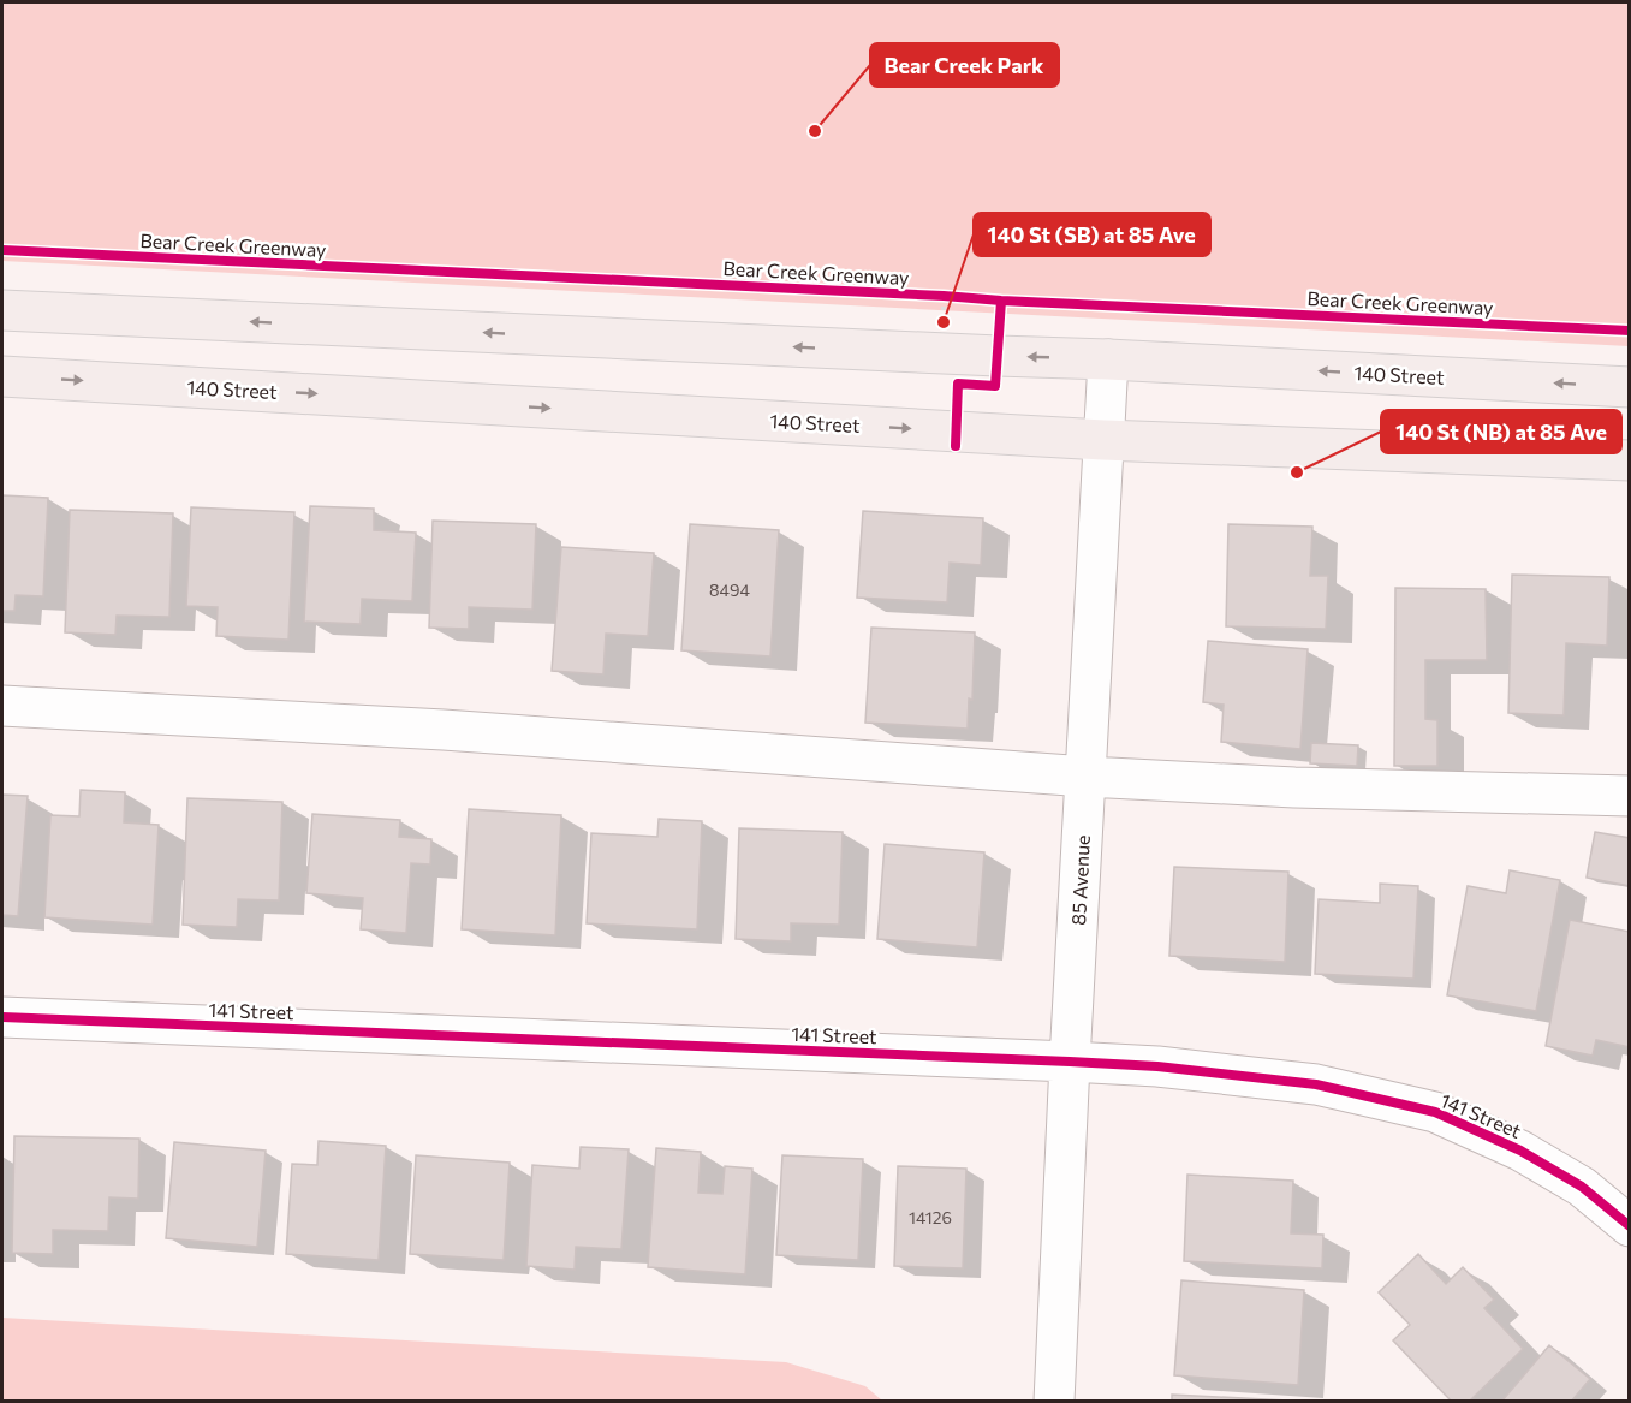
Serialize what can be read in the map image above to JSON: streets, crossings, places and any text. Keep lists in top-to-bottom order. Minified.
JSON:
{"streets":{"main road":["140 Street"],"street":["85 Avenue","141 Street"],"cycle path":["Bear Creek Greenway"]},"crossings":[["140 Street","85 Avenue"],["85 Avenue","141 Street"]],"places":["Bear Creek Park","140 St (SB) at 85 Ave","140 St (NB) at 85 Ave"],"house_numbers":["8494","14126"]}
